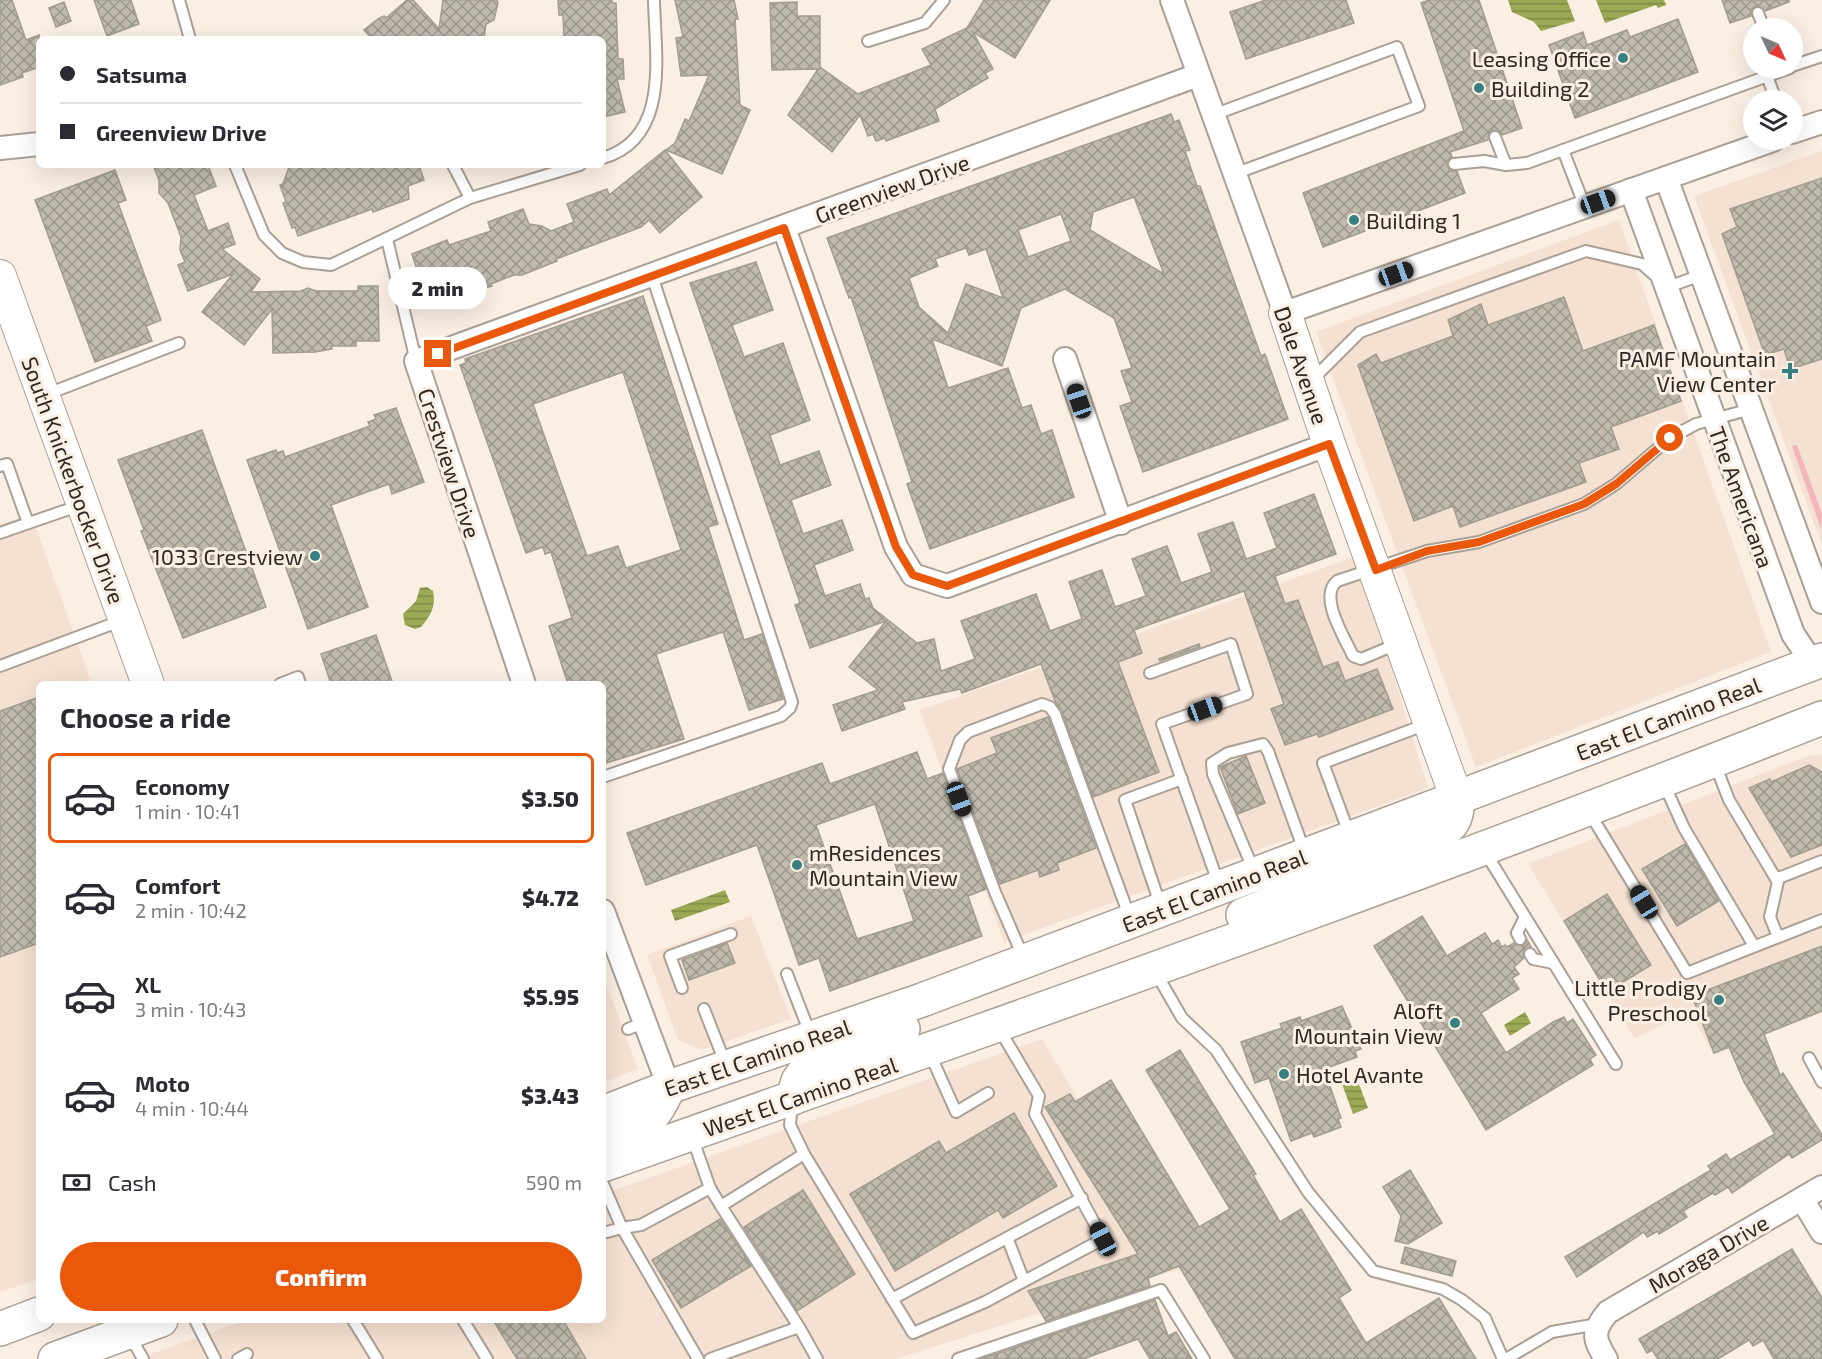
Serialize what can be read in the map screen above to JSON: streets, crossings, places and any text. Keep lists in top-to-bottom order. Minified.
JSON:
{"streets":{"main road":["East El Camino Real","West El Camino Real"],"street":["Greenview Drive","Dale Avenue","Crestview Drive","South Knickerbocker Drive","The Americana","Moraga Drive"]},"crossings":[["Greenview Drive","Dale Avenue"],["Greenview Drive","Crestview Drive"],["Dale Avenue","East El Camino Real"],["The Americana","East El Camino Real"]],"places":{"other":["Leasing Office","Building 2","Building 1","1033 Crestview","mResidences Mountain View","Little Prodigy Preschool","Aloft Mountain View","Hotel Avante"],"health":["PAMF Mountain View Center"]},"north":"bottom right","page":{"banner":["Satsuma","Greenview Drive"],"bubble":"2 min","heading":"Choose a ride","list":[{"name":"Economy","note":"1 min · 10:41","value":"$3.50"},{"name":"Comfort","note":"2 min · 10:42","value":"$4.72"},{"name":"XL","note":"3 min · 10:43","value":"$5.95"},{"name":"Moto","note":"4 min · 10:44","value":"$3.43"}],"pay":["Cash","590 m"],"buttons":"Confirm"}}
